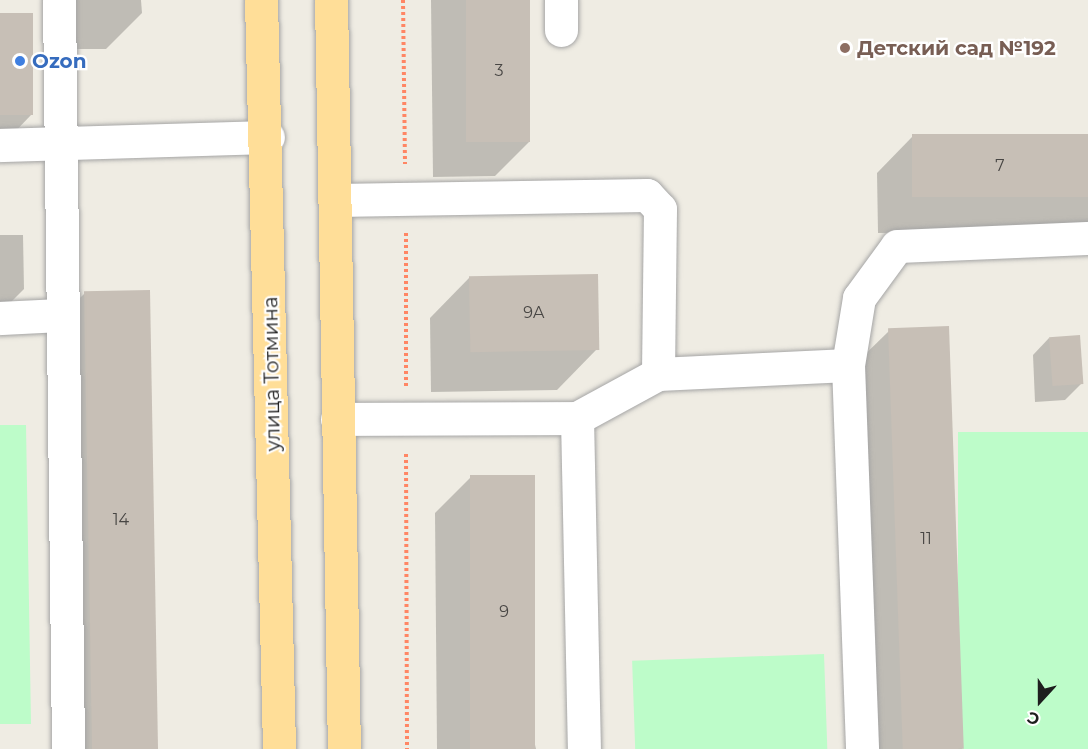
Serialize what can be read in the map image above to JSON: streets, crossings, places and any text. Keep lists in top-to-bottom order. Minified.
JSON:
{"streets":{"main road":["улица Тотмина"]},"places":["Детский сад №192","Ozon"],"house_numbers":["3","7","9А","14","11","9"],"north":"bottom"}
